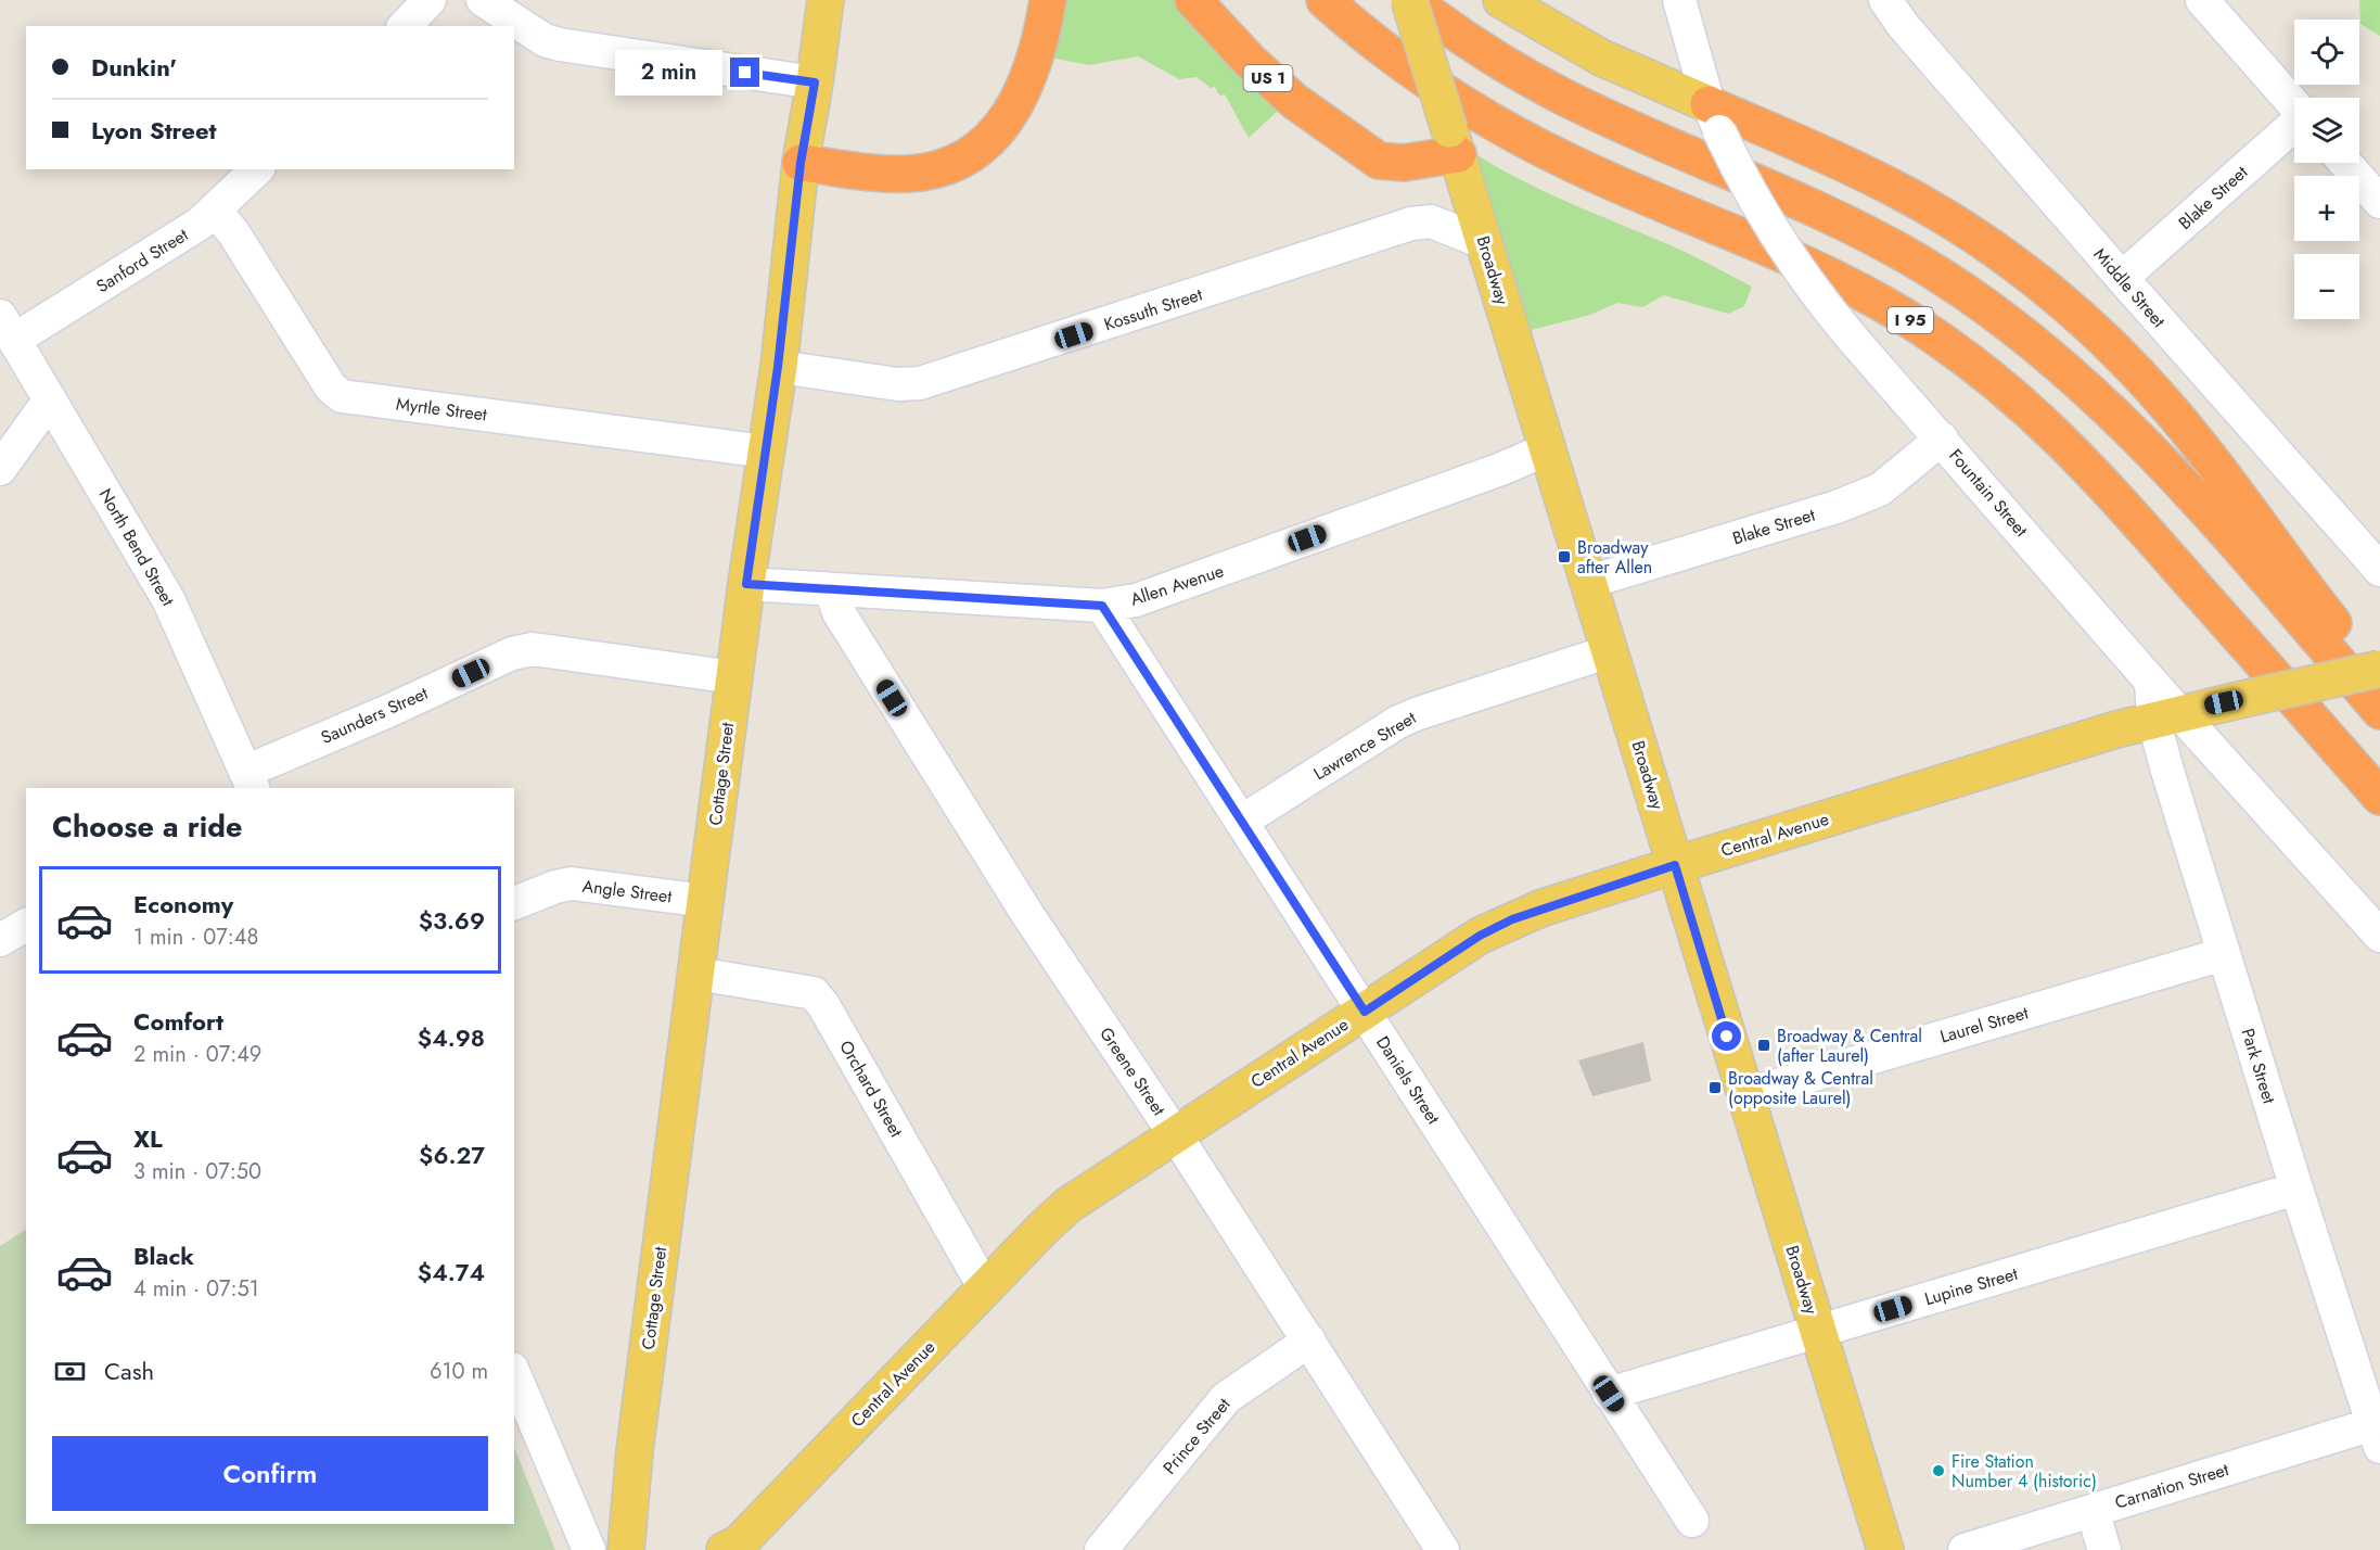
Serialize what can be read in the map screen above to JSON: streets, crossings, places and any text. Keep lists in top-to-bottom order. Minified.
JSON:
{"streets":{"highway":["US 1","I 95"],"main road":["Broadway","Cottage Street","Central Avenue"],"street":["Blake Street","Sanford Street","Middle Street","Kossuth Street","Myrtle Street","Fountain Street","North Bend Street","Allen Avenue","Saunders Street","Lawrence Street","Angle Street","Laurel Street","Park Street","Greene Street","Daniels Street","Orchard Street","Lupine Street","Prince Street","Carnation Street"]},"crossings":[["US 1","Broadway"],["Blake Street","Broadway"],["Blake Street","Middle Street"],["Blake Street","Fountain Street"],["Sanford Street","Myrtle Street"],["Sanford Street","North Bend Street"],["Broadway","Kossuth Street"],["Broadway","Allen Avenue"],["Broadway","Lawrence Street"],["Broadway","Central Avenue"],["Broadway","Laurel Street"],["Broadway","Lupine Street"],["Kossuth Street","Cottage Street"],["Myrtle Street","Cottage Street"],["Fountain Street","Central Avenue"],["Fountain Street","Park Street"],["North Bend Street","Saunders Street"],["Allen Avenue","Cottage Street"],["Allen Avenue","Greene Street"],["Allen Avenue","Daniels Street"],["Saunders Street","Cottage Street"],["Lawrence Street","Daniels Street"],["Cottage Street","Angle Street"],["Cottage Street","Orchard Street"],["Central Avenue","Park Street"],["Central Avenue","Greene Street"],["Central Avenue","Daniels Street"],["Central Avenue","Orchard Street"],["Laurel Street","Park Street"],["Park Street","Lupine Street"],["Park Street","Carnation Street"],["Greene Street","Prince Street"],["Daniels Street","Lupine Street"]],"places":{"transit":["Broadway after Allen","Broadway & Central (after Laurel)","Broadway & Central (opposite Laurel)"],"other":["Fire Station Number 4 (historic)"]},"page":{"map_buttons":["+","−"],"banner":["Dunkin'","Lyon Street"],"bubble":"2 min","heading":"Choose a ride","list":[{"name":"Economy","note":"1 min · 07:48","value":"$3.69"},{"name":"Comfort","note":"2 min · 07:49","value":"$4.98"},{"name":"XL","note":"3 min · 07:50","value":"$6.27"},{"name":"Black","note":"4 min · 07:51","value":"$4.74"}],"pay":["Cash","610 m"],"buttons":"Confirm"}}
